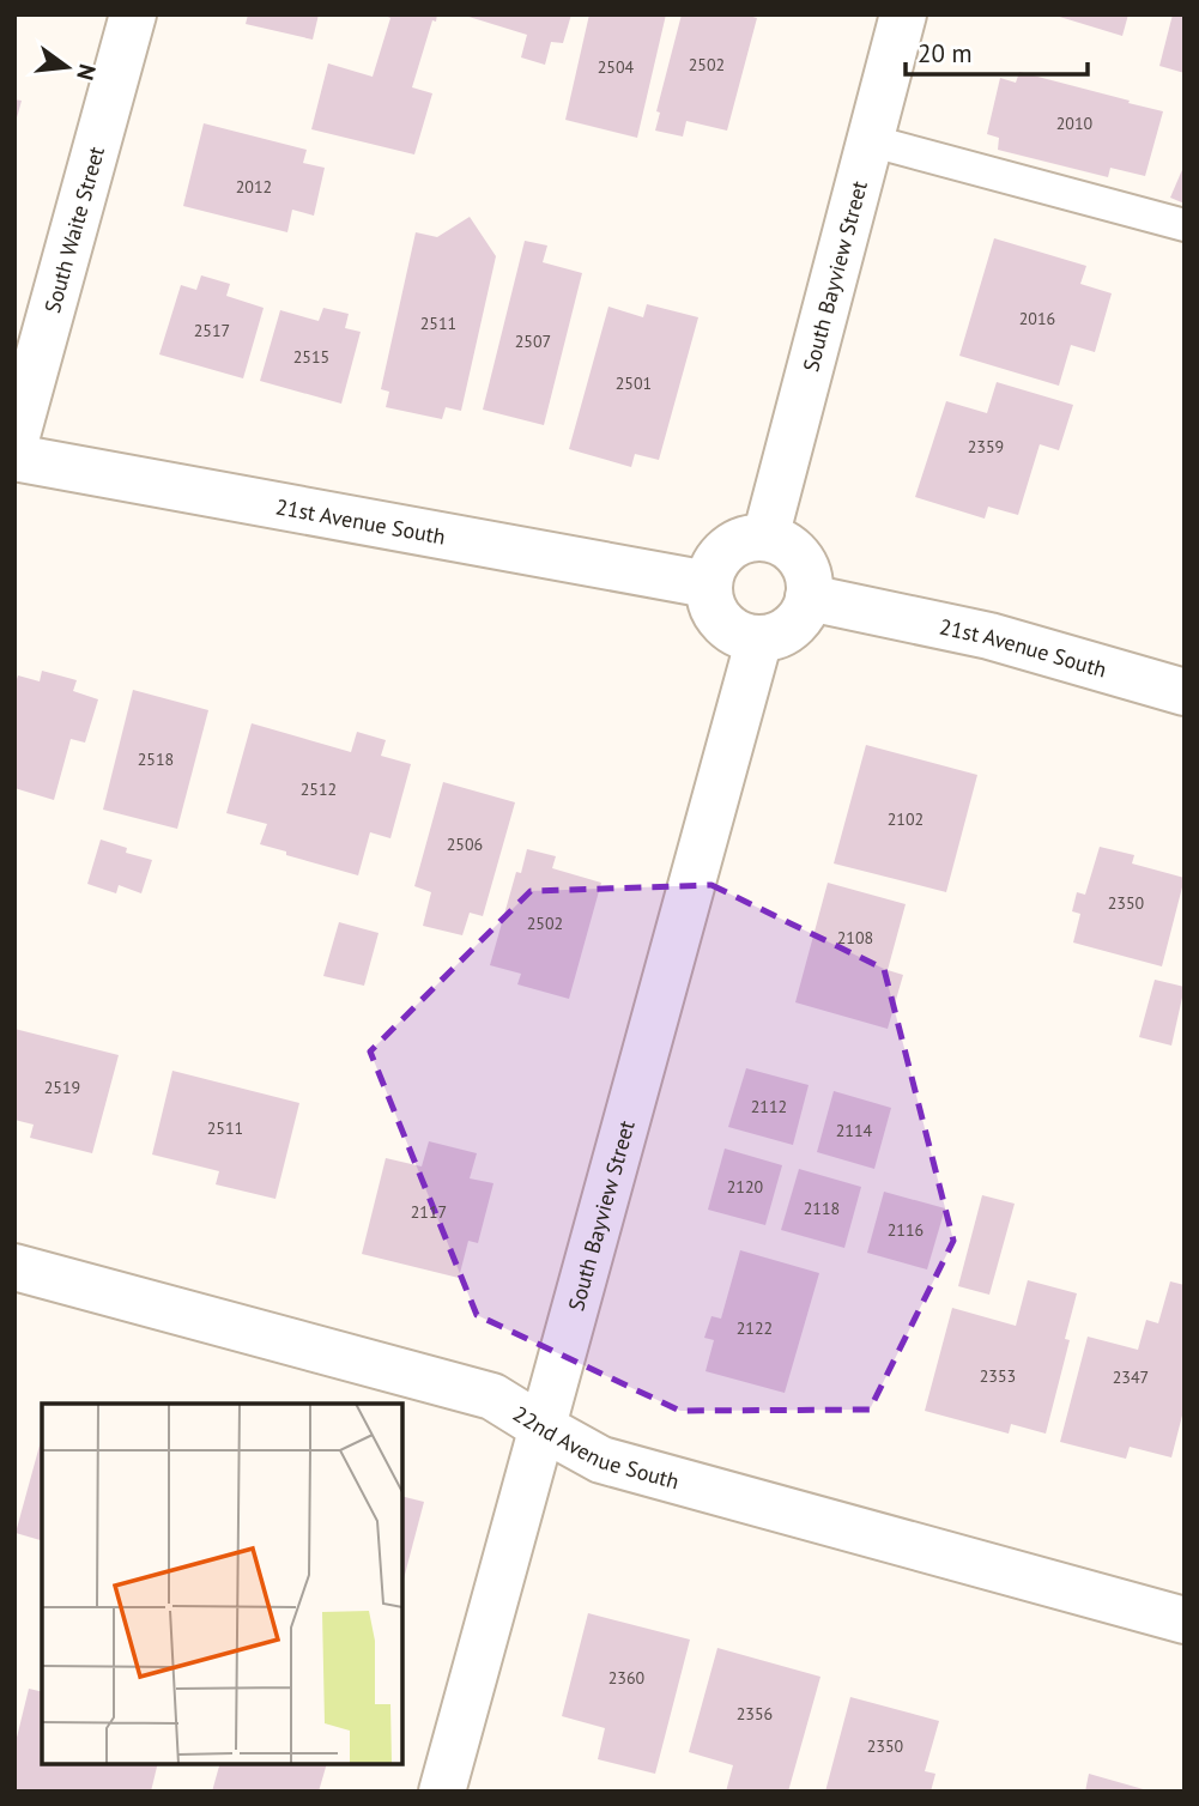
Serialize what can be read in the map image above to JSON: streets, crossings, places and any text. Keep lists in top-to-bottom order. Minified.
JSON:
{"streets":{"street":["South Waite Street","South Bayview Street","21st Avenue South","22nd Avenue South"]},"crossings":[["South Bayview Street","21st Avenue South"],["South Bayview Street","22nd Avenue South"]],"house_numbers":["2502","2504","2010","2012","2016","2511","2517","2507","2515","2501","2359","2518","2512","2102","2506","2350","2502","2108","2519","2112","2511","2114","2120","2118","2117","2116","2122","2353","2347","2360","2356","2350"],"scale_bar":"20 m","north":"right"}
